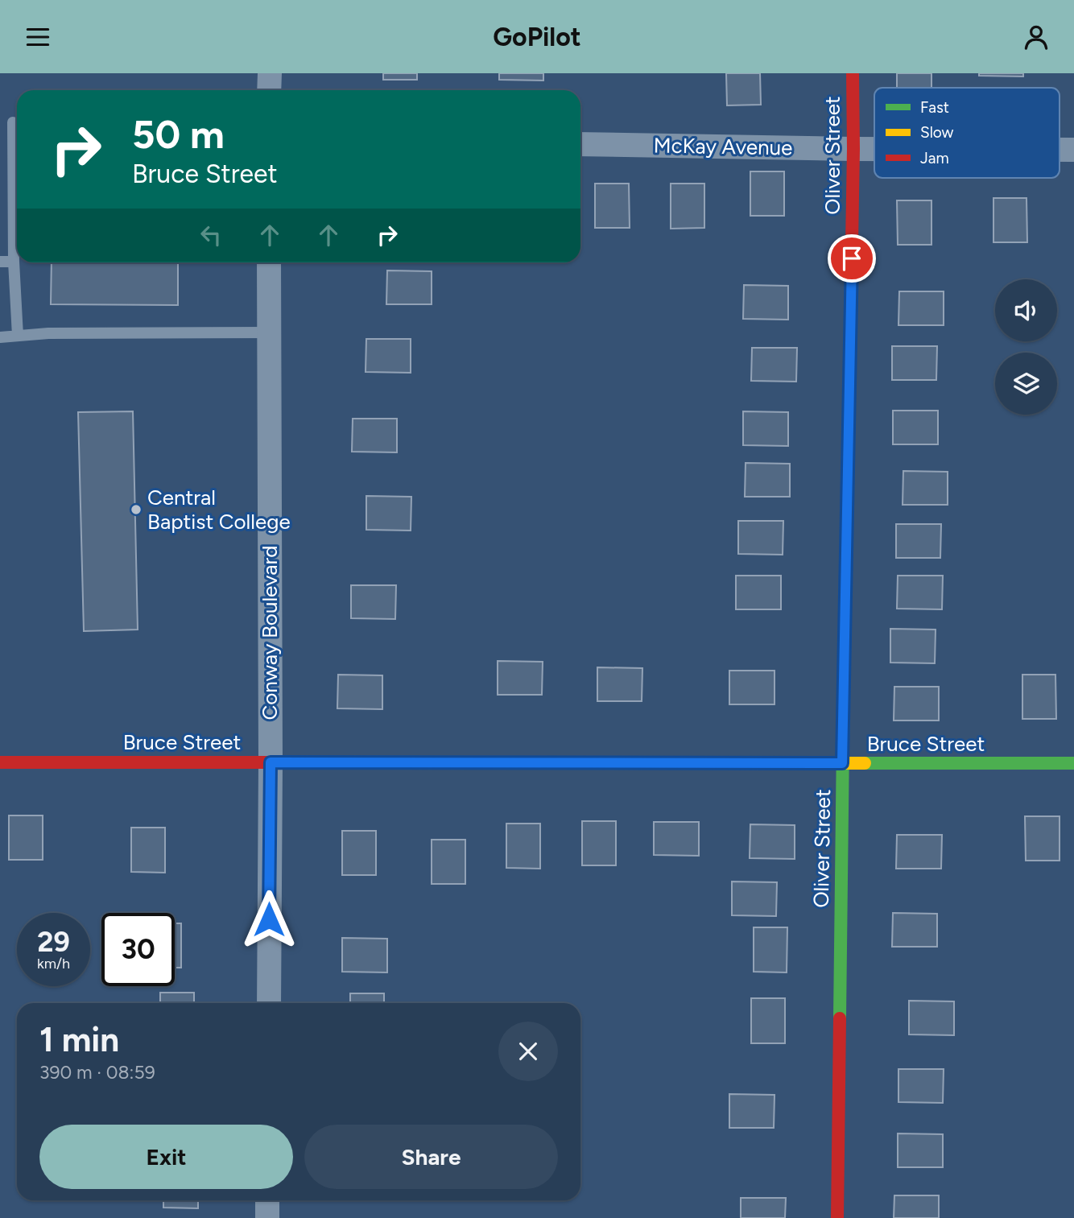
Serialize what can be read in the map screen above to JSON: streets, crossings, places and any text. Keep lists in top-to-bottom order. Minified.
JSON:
{"streets":{"street":["McKay Avenue","Oliver Street","Conway Boulevard","Bruce Street"]},"crossings":[["McKay Avenue","Oliver Street"],["Oliver Street","Bruce Street"],["Conway Boulevard","Bruce Street"]],"places":["Central Baptist College"],"legend":["Fast","Slow","Jam"],"page":{"header":"GoPilot","turn":["50 m","Bruce Street"],"speed":"29 km/h","limit":"30","heading":["1 min","390 m · 08:59"],"buttons":["Exit","Share"]}}
